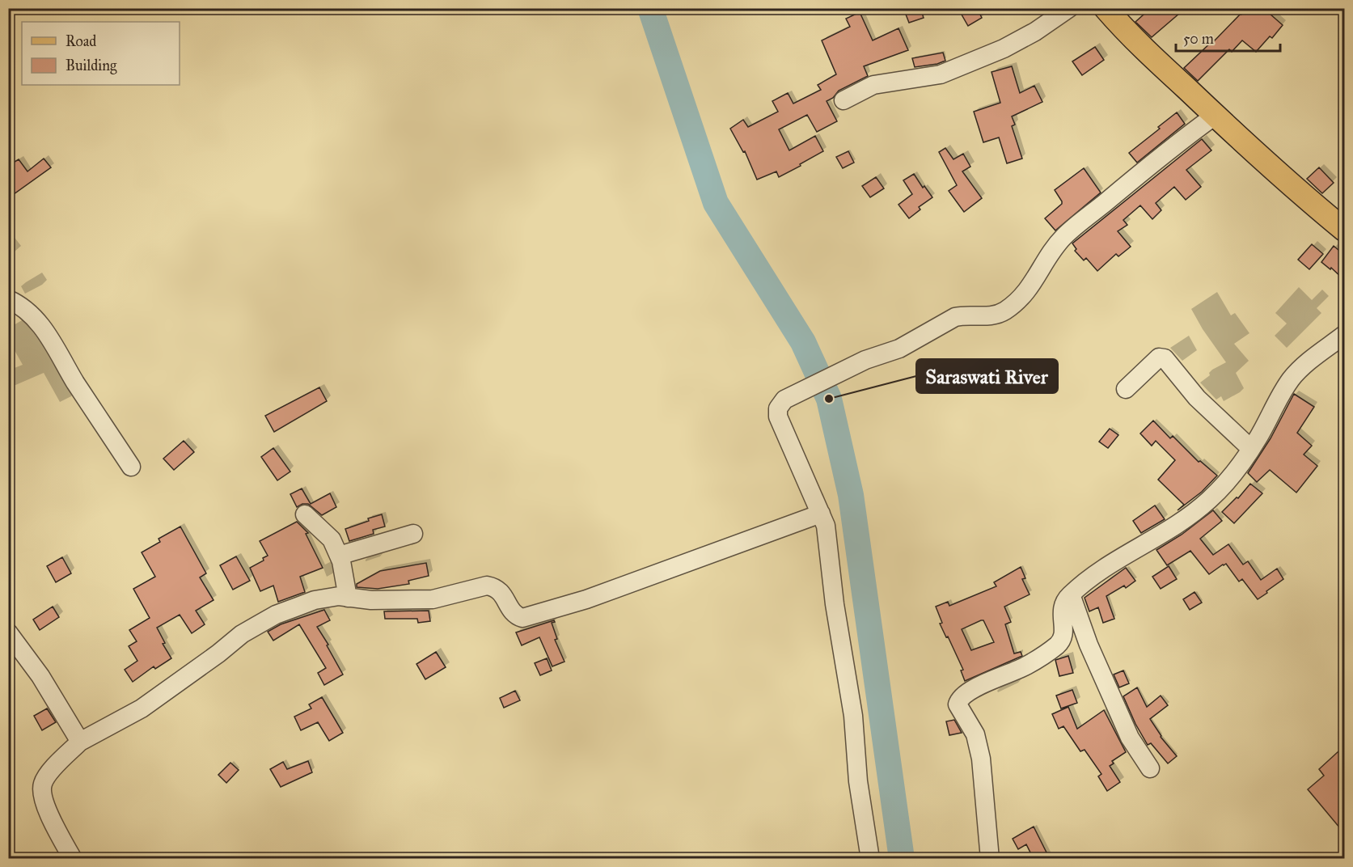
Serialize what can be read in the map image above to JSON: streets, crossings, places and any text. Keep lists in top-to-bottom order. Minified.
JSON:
{"places":["Saraswati River"],"legend":["Road","Building"],"scale_bar":"50 m"}
